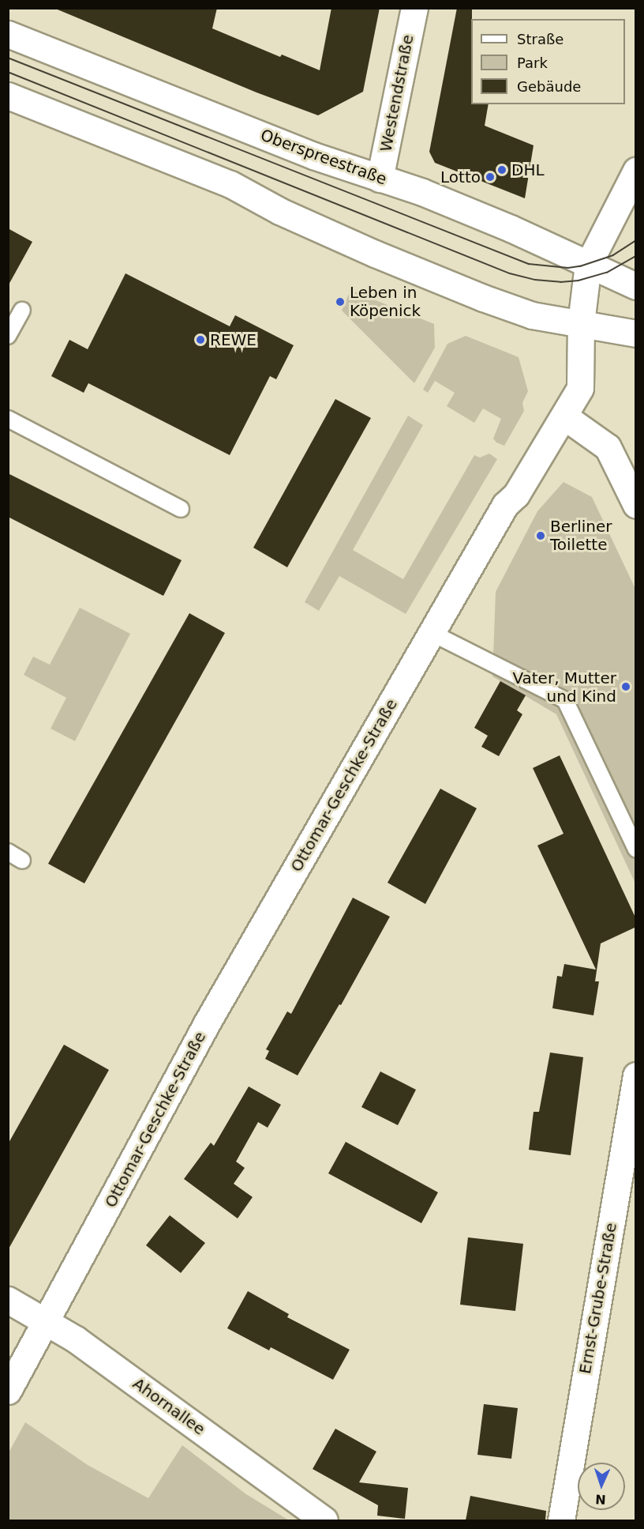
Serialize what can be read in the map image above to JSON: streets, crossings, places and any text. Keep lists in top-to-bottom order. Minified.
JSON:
{"streets":{"street":["Westendstraße","Oberspreestraße","Ottomar-Geschke-Straße","Ernst-Grube-Straße","Ahornallee"]},"crossings":[["Westendstraße","Oberspreestraße"],["Oberspreestraße","Ottomar-Geschke-Straße"],["Ottomar-Geschke-Straße","Ahornallee"]],"places":["DHL","Lotto","Leben in Köpenick","REWE","Berliner Toilette","Vater, Mutter und Kind"],"legend":["Straße","Park","Gebäude"],"north":"bottom"}
